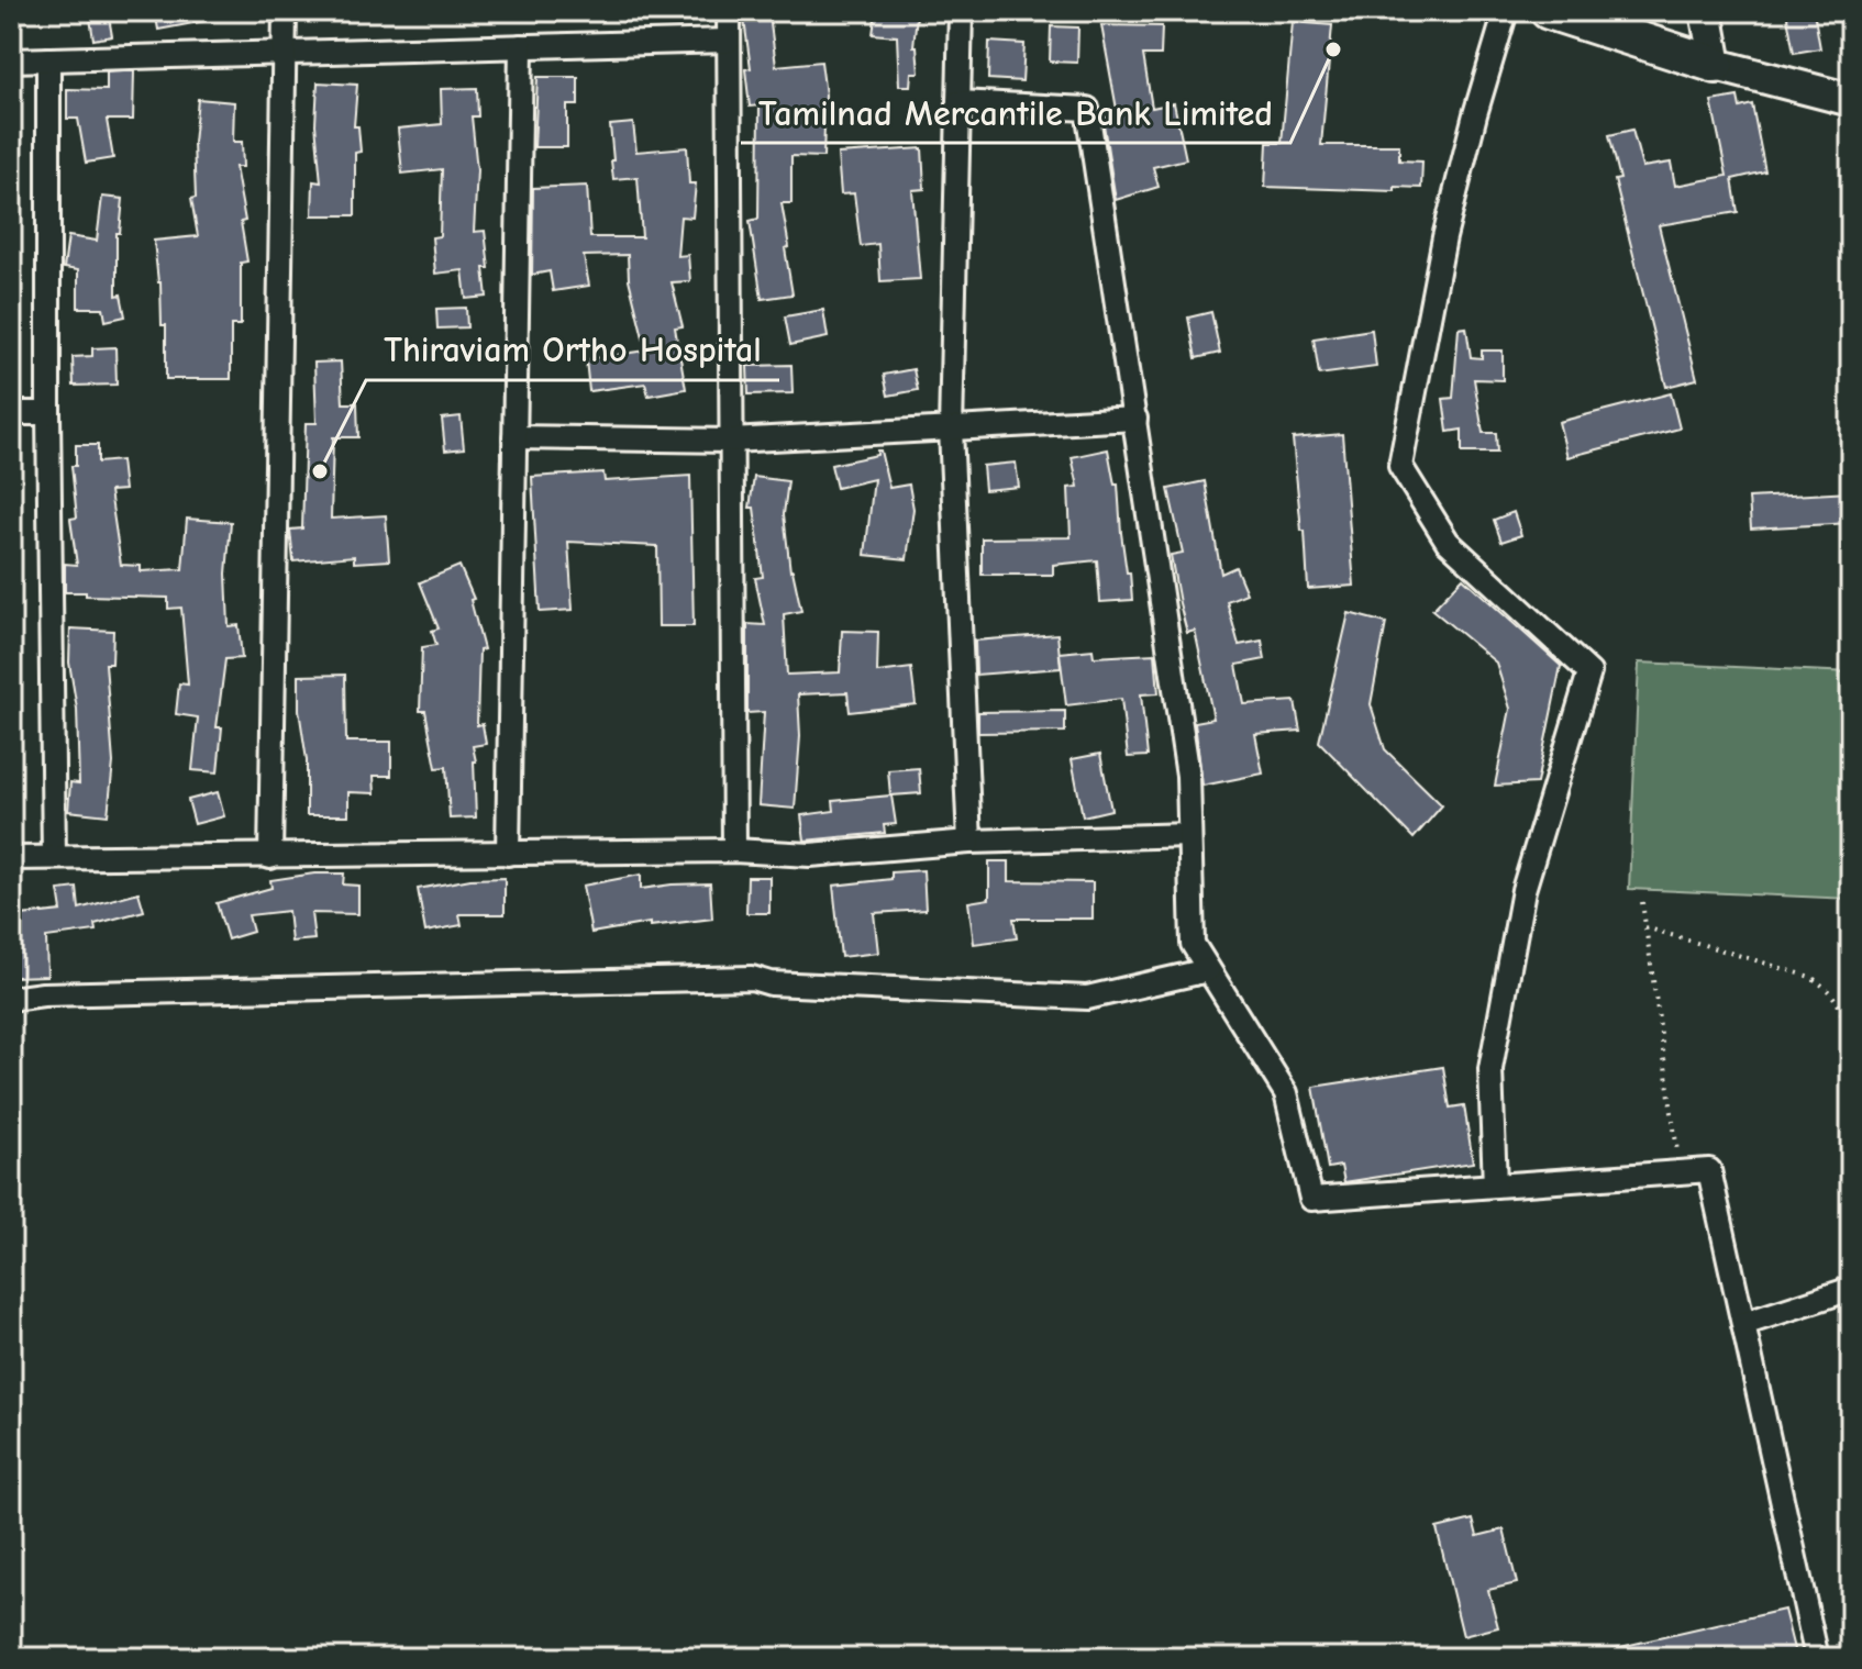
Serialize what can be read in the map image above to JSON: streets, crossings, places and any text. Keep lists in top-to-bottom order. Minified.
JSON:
{"places":["Tamilnad Mercantile Bank Limited","Thiraviam Ortho Hospital"]}
